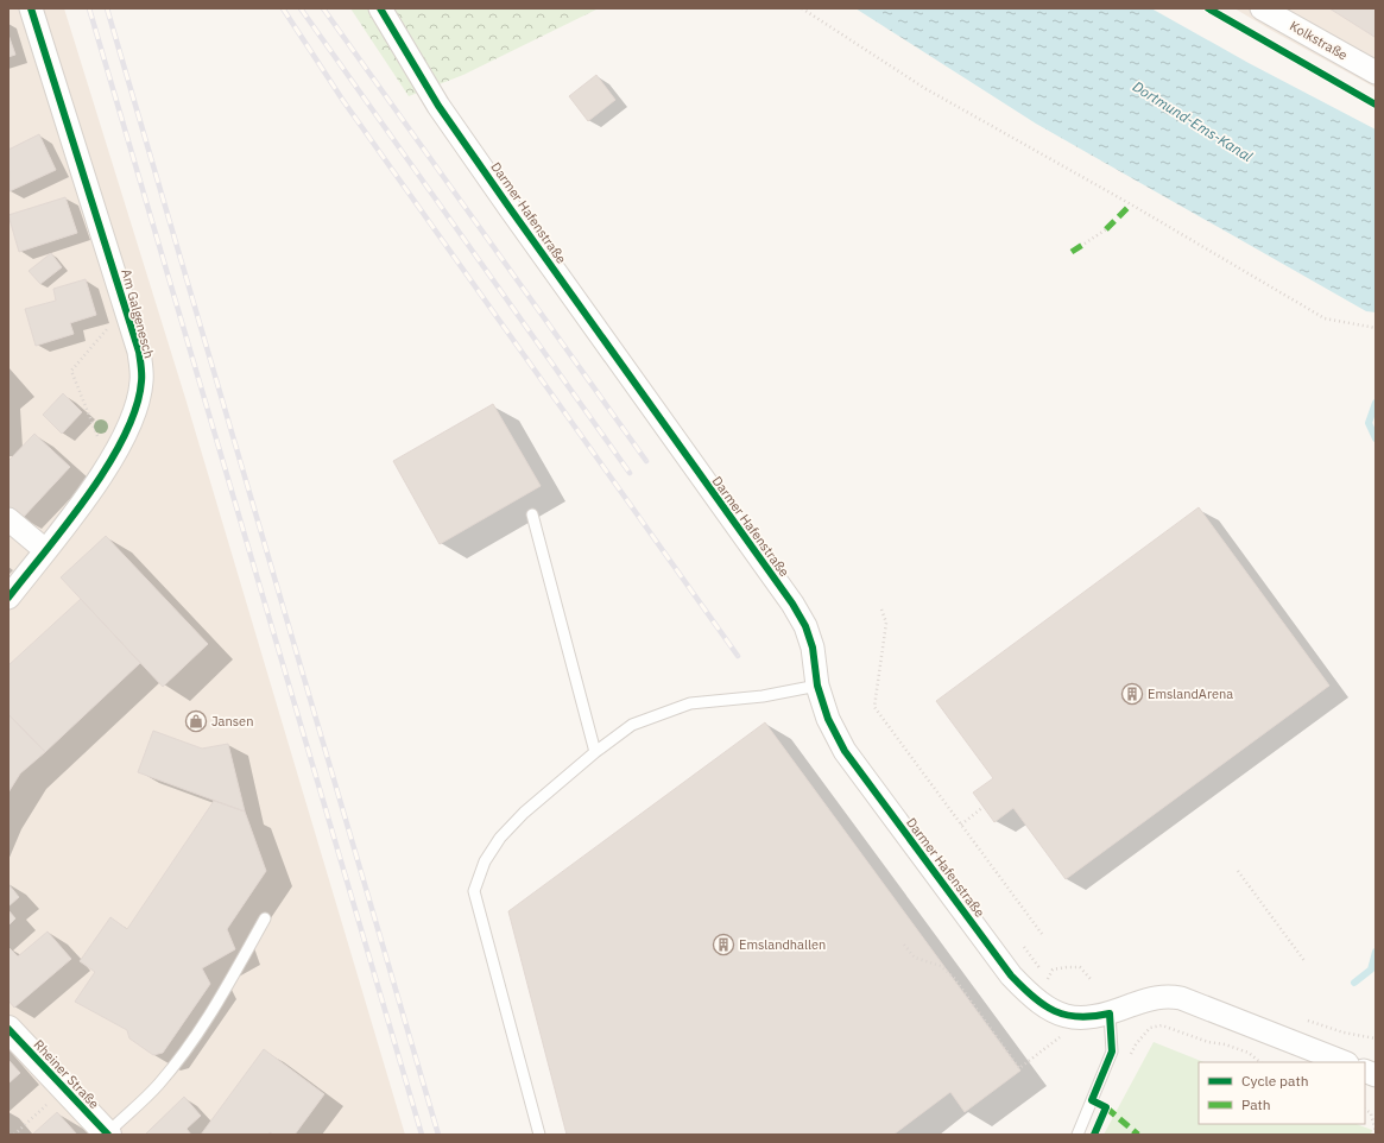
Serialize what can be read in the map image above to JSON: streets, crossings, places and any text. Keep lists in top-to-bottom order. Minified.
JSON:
{"streets":{"main road":["Rheiner Straße"],"street":["Kolkstraße","Darmer Hafenstraße","Am Galgenesch"]},"water":["Dortmund-Ems-Kanal"],"places":{"building":["EmslandArena","Emslandhallen"],"shop":["Jansen"]},"legend":["Cycle path","Path"]}
